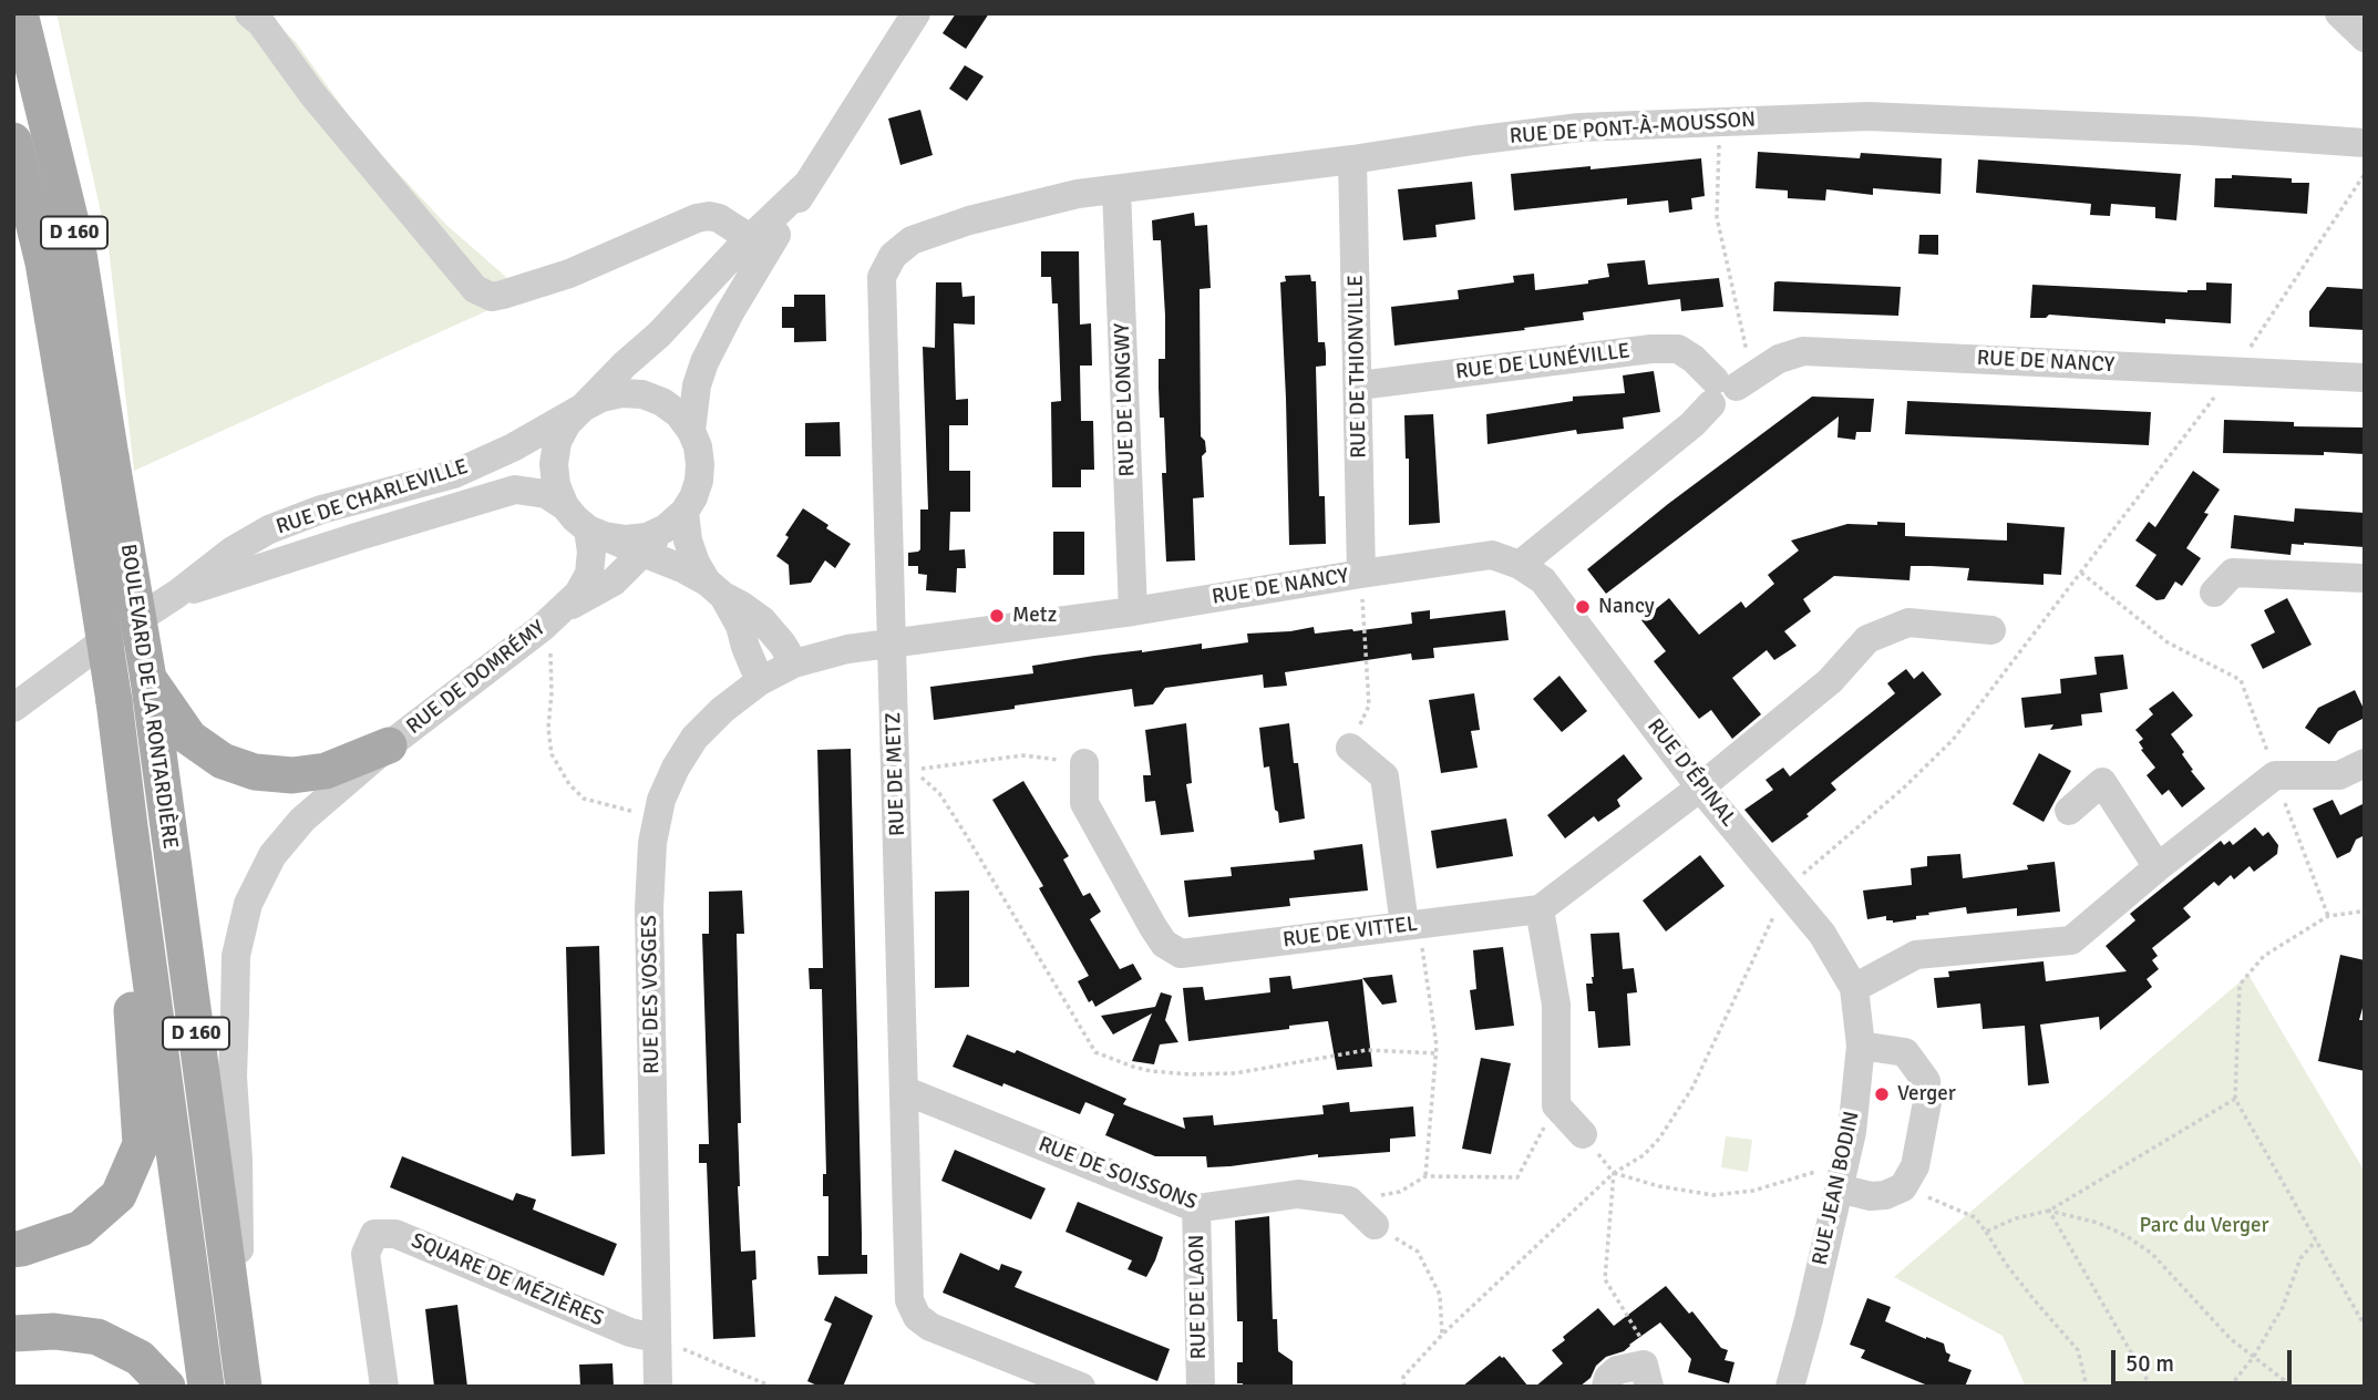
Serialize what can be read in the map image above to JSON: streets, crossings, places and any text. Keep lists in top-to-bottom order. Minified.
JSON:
{"streets":{"main road":["D 160","BOULEVARD DE LA RONTARDIÈRE"],"street":["RUE DE PONT-À-MOUSSON","RUE DE LUNÉVILLE","RUE DE NANCY","RUE DE THIONVILLE","RUE DE LONGWY","RUE DE CHARLEVILLE","RUE DE DOMRÉMY","RUE D’ÉPINAL","RUE DE METZ","RUE DE VITTEL","RUE DES VOSGES","RUE DE SOISSONS","RUE JEAN BODIN","SQUARE DE MÉZIÈRES","RUE DE LAON"]},"crossings":[["RUE DE PONT-À-MOUSSON","RUE DE THIONVILLE"],["RUE DE PONT-À-MOUSSON","RUE DE LONGWY"],["RUE DE PONT-À-MOUSSON","RUE DE METZ"],["RUE DE LUNÉVILLE","RUE DE NANCY"],["RUE DE LUNÉVILLE","RUE DE THIONVILLE"],["RUE DE NANCY","RUE DE THIONVILLE"],["RUE DE NANCY","RUE DE LONGWY"],["RUE DE NANCY","RUE D’ÉPINAL"],["RUE DE NANCY","RUE DE METZ"],["RUE DE NANCY","RUE DES VOSGES"],["RUE DE CHARLEVILLE","RUE DE DOMRÉMY"],["RUE DE DOMRÉMY","BOULEVARD DE LA RONTARDIÈRE"],["RUE D’ÉPINAL","RUE JEAN BODIN"],["RUE DE METZ","RUE DE SOISSONS"],["RUE DES VOSGES","SQUARE DE MÉZIÈRES"],["RUE DE SOISSONS","RUE DE LAON"]],"parks":["Parc du Verger"],"places":["Nancy","Metz","Verger"],"scale_bar":"50 m"}
